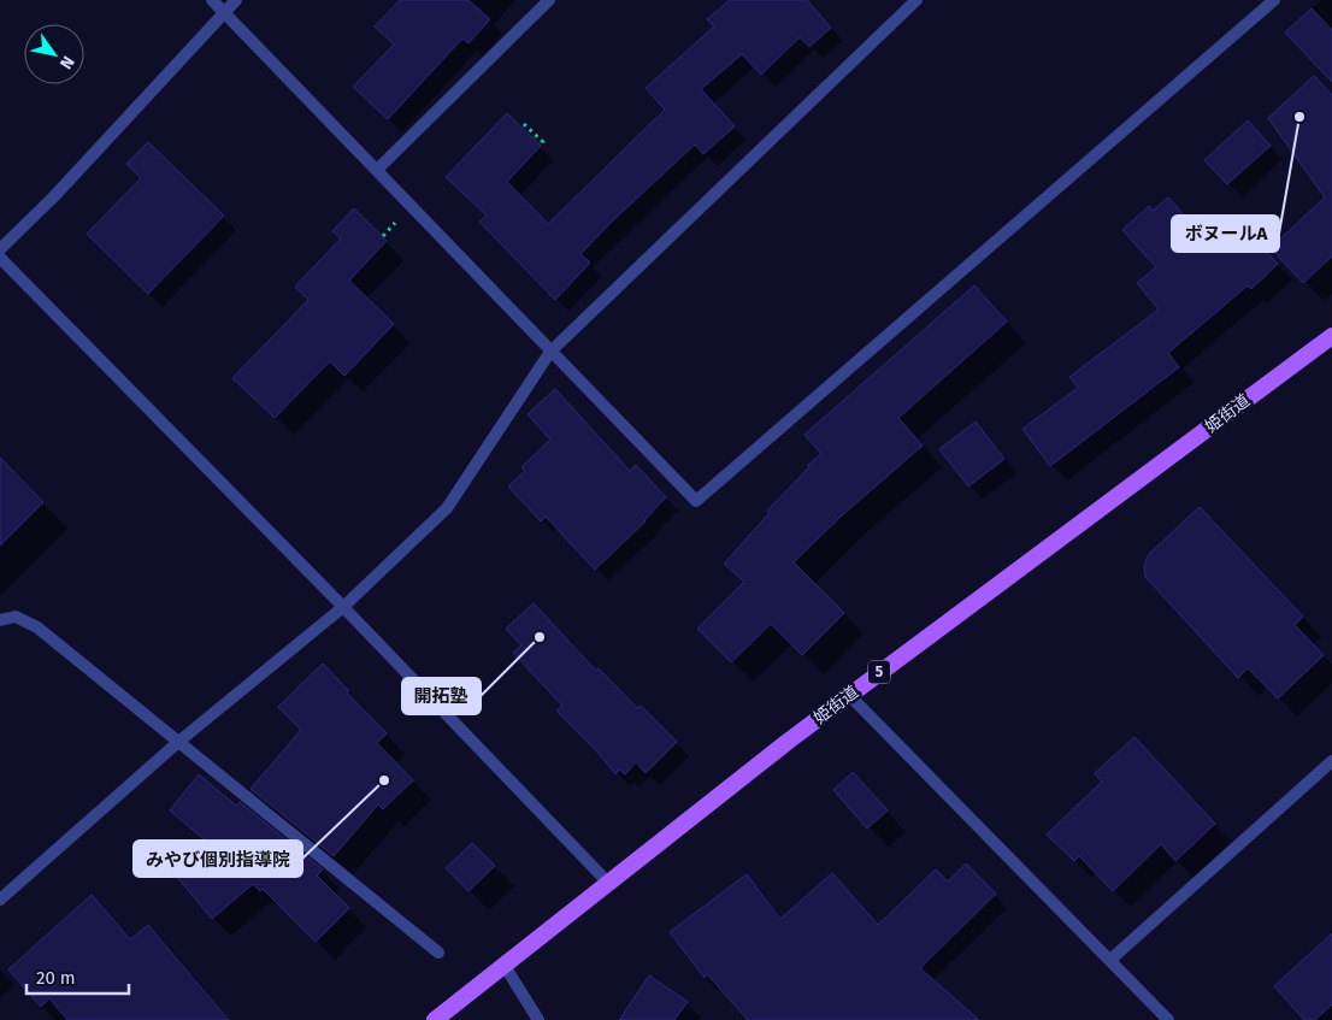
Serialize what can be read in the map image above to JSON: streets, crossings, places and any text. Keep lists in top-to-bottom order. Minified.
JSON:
{"streets":{"main road":["姫街道","5"]},"places":["ボヌールA","開拓塾","みやび個別指導院"],"scale_bar":"20 m","north":"bottom right"}
